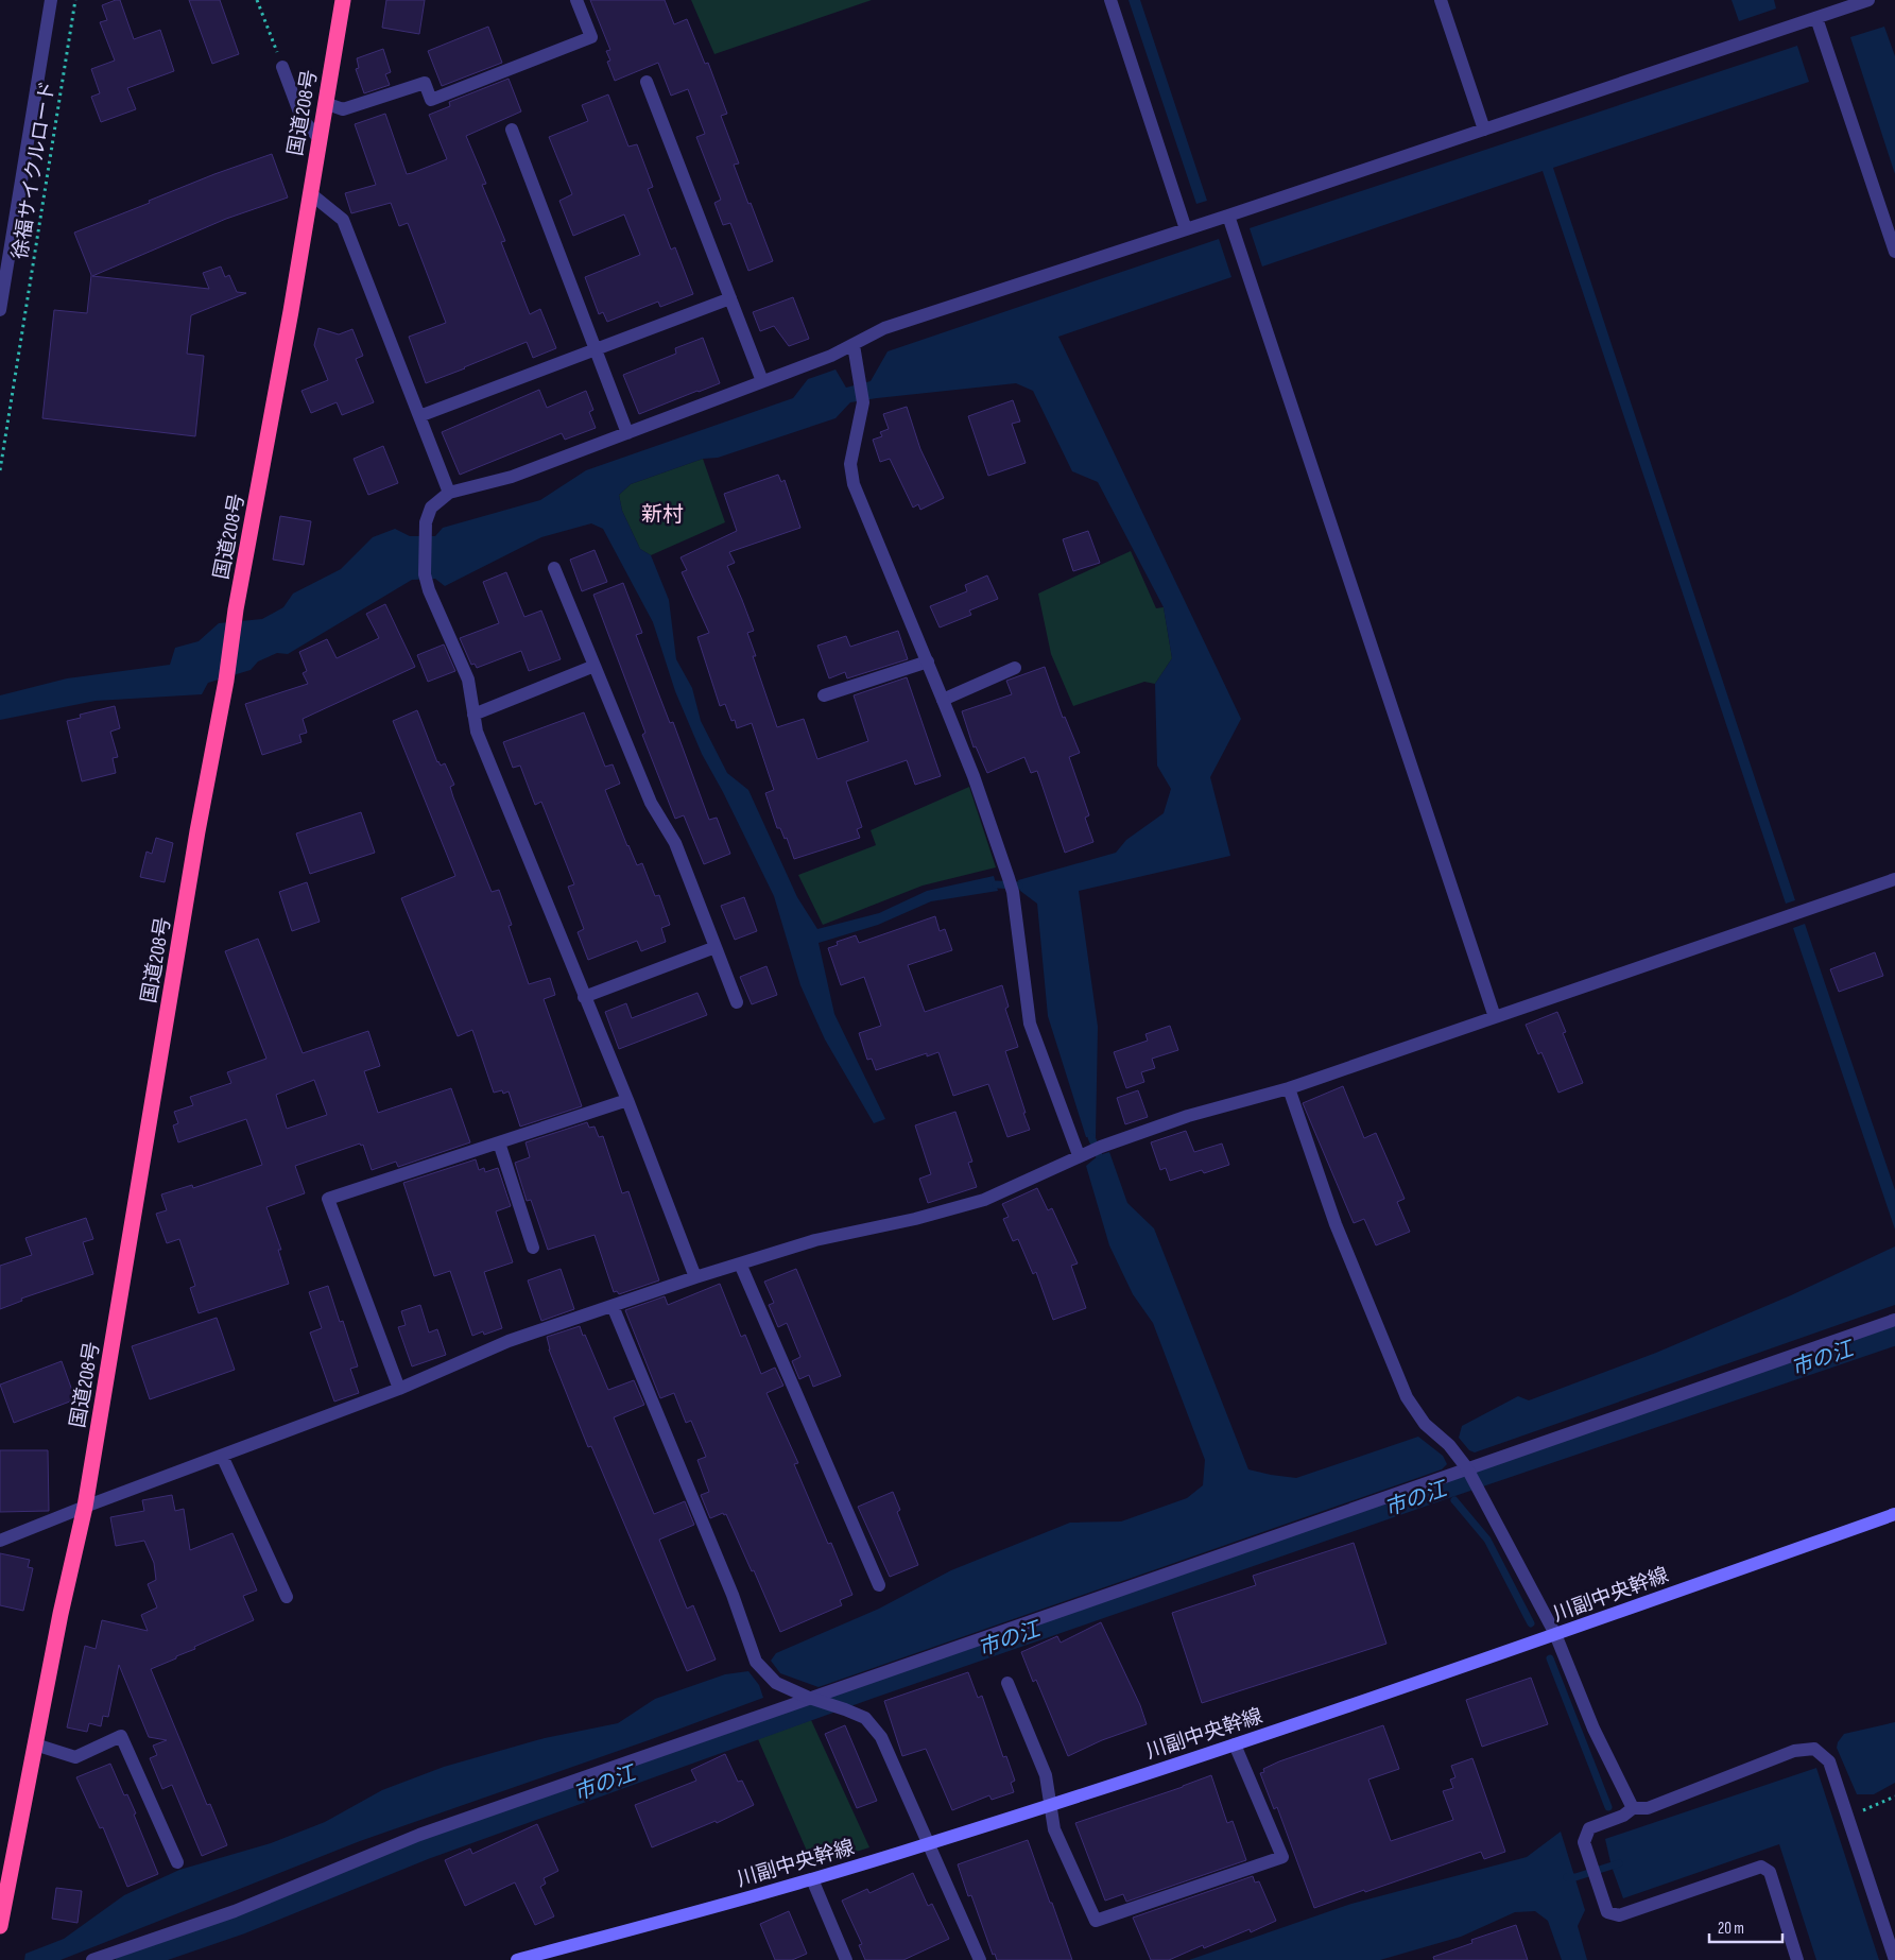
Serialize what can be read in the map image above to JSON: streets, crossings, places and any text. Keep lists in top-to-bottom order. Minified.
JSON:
{"streets":{"highway":["国道208号"],"street":["川副中央幹線"],"path":["徐福サイクルロード"]},"districts":["新村"],"water":["市の江"],"scale_bar":"20 m"}
